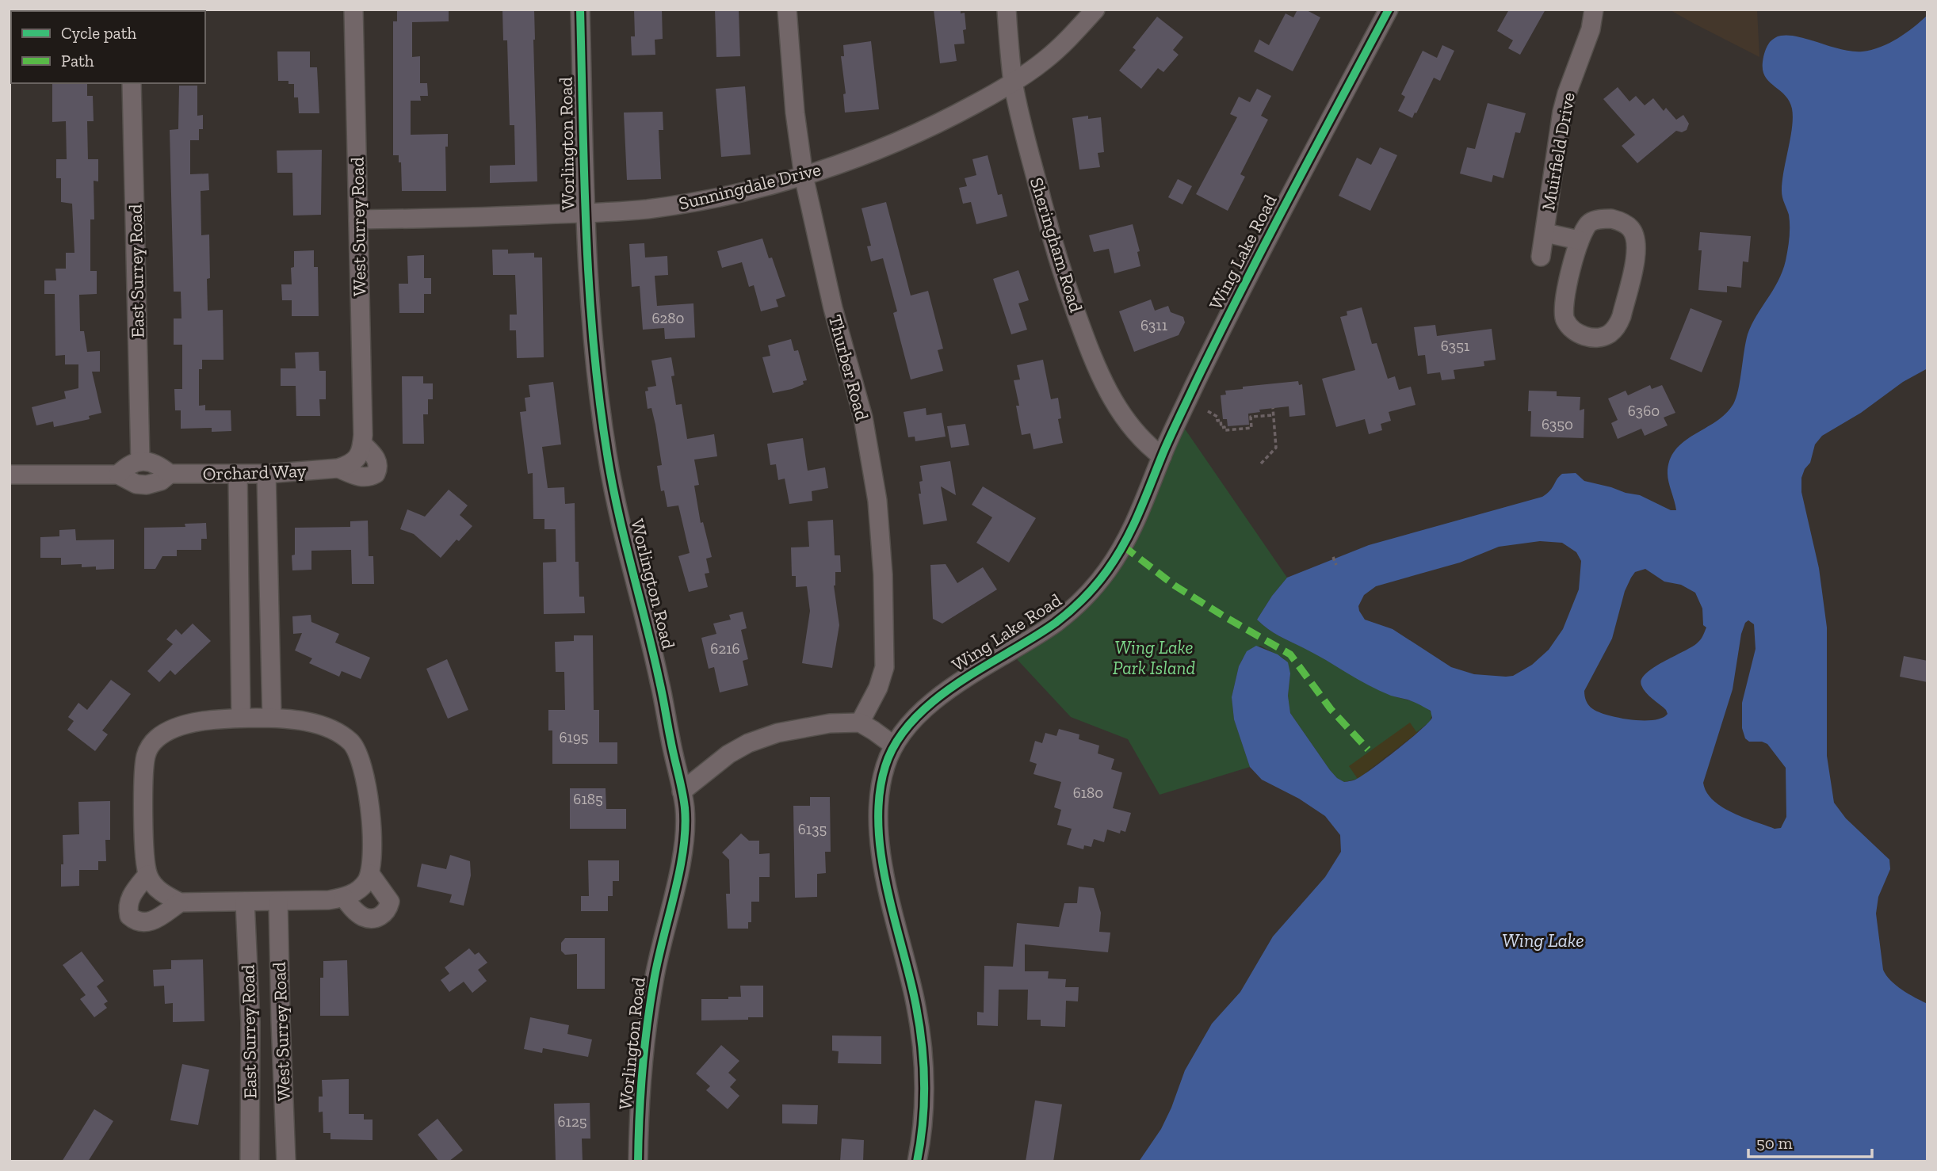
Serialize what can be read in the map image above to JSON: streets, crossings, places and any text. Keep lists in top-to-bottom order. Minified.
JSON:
{"streets":{"street":["Worlington Road","Muirfield Drive","Sunningdale Drive","West Surrey Road","Sheringham Road","Wing Lake Road","East Surrey Road","Thurber Road","Orchard Way"]},"crossings":[["Worlington Road","Sunningdale Drive"],["Sunningdale Drive","West Surrey Road"],["Sunningdale Drive","Sheringham Road"],["Sunningdale Drive","Thurber Road"],["West Surrey Road","East Surrey Road"],["West Surrey Road","Orchard Way"],["Sheringham Road","Wing Lake Road"],["East Surrey Road","Orchard Way"]],"water":["Wing Lake"],"parks":["Wing Lake Park Island"],"house_numbers":["6280","6311","6351","6360","6350","6216","6195","6180","6185","6135","6125"],"legend":["Cycle path","Path"],"scale_bar":"50 m"}
